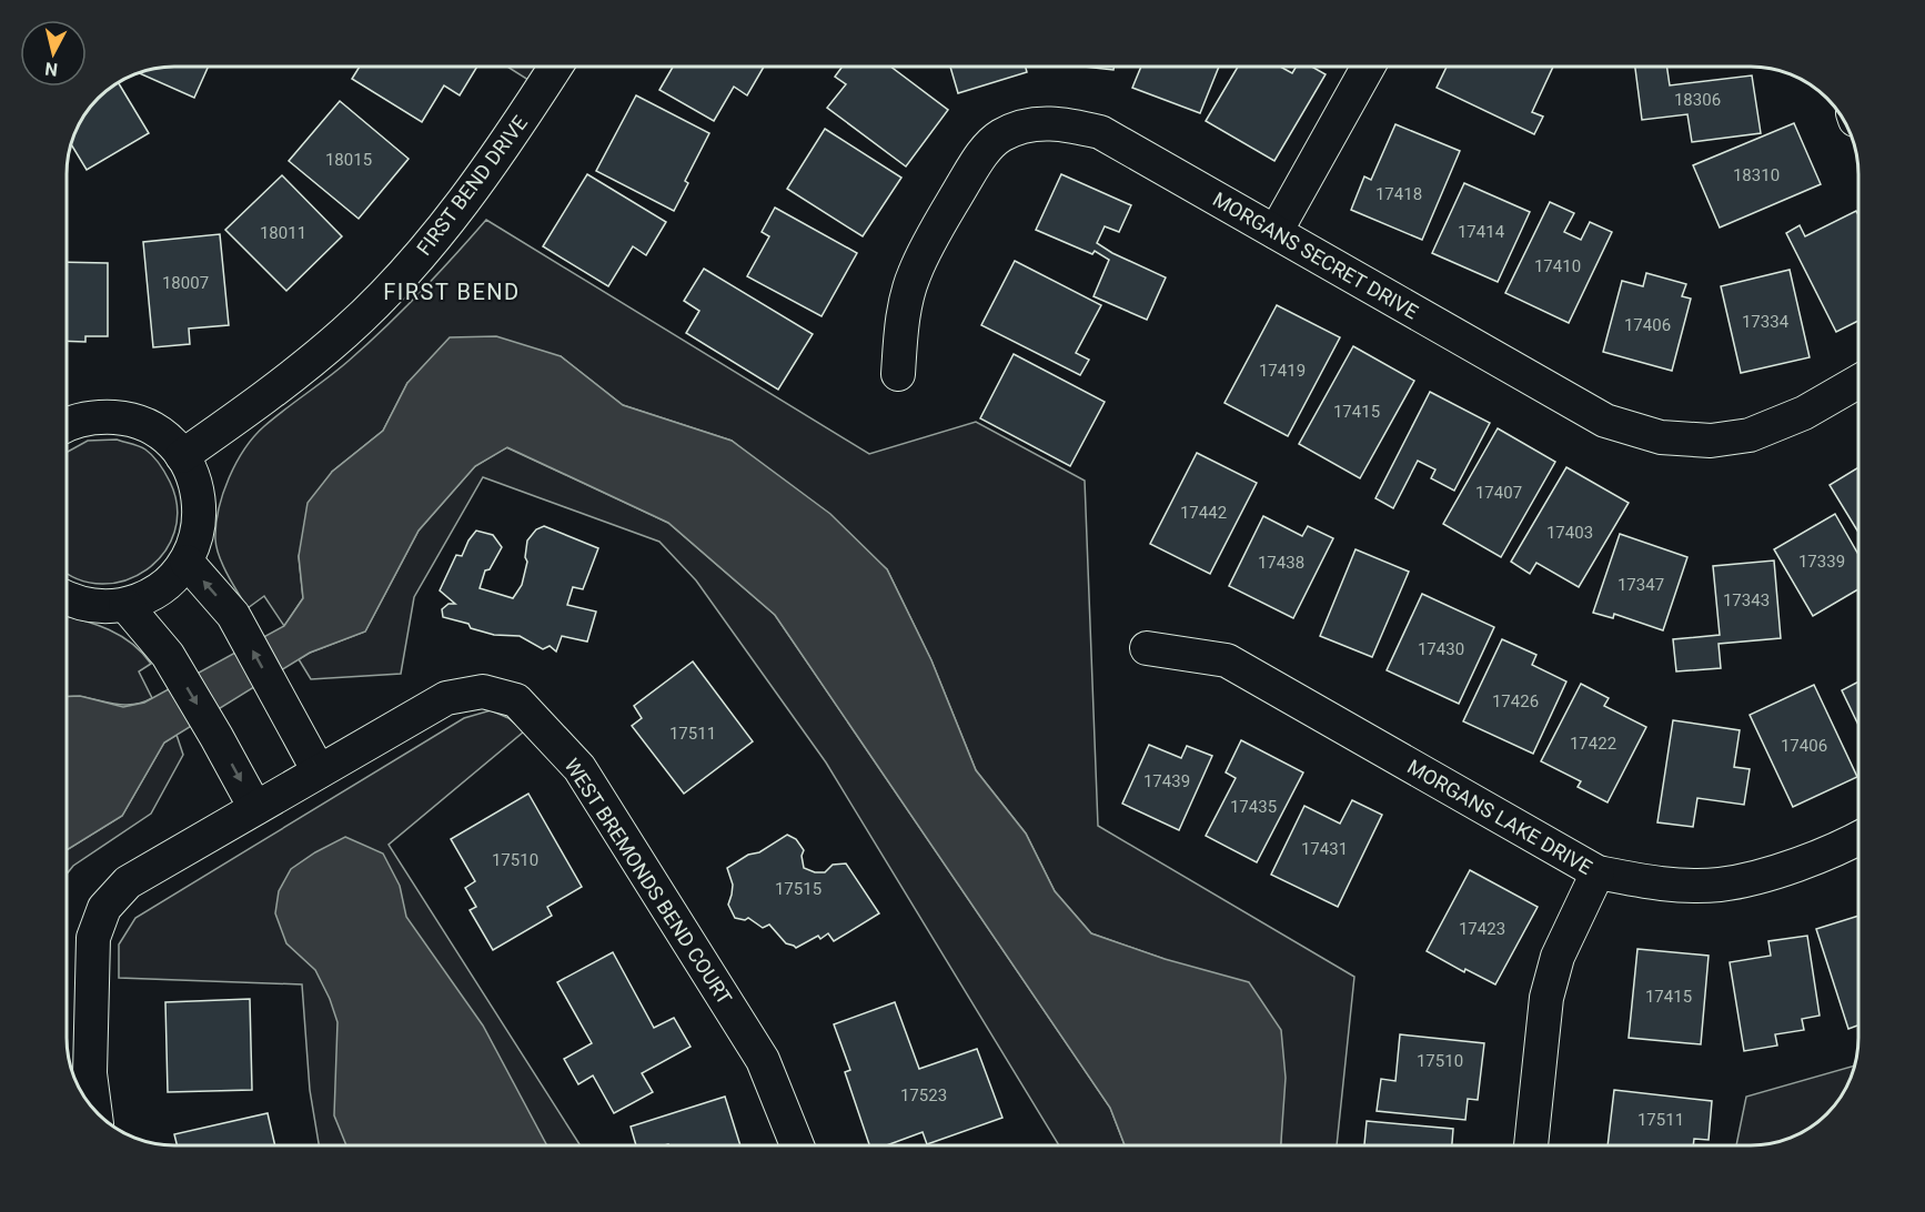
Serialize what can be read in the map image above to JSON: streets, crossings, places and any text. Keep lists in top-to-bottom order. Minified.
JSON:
{"streets":{"street":["FIRST BEND DRIVE","MORGANS SECRET DRIVE","MORGANS LAKE DRIVE","WEST BREMONDS BEND COURT"]},"districts":["FIRST BEND"],"house_numbers":["18306","18015","18310","17418","17414","18011","17410","18007","17334","17406","17419","17415","17407","17442","17403","17339","17438","17347","17343","17430","17426","17511","17422","17406","17439","17435","17431","17510","17515","17423","17415","17510","17523","17511"],"north":"bottom"}
